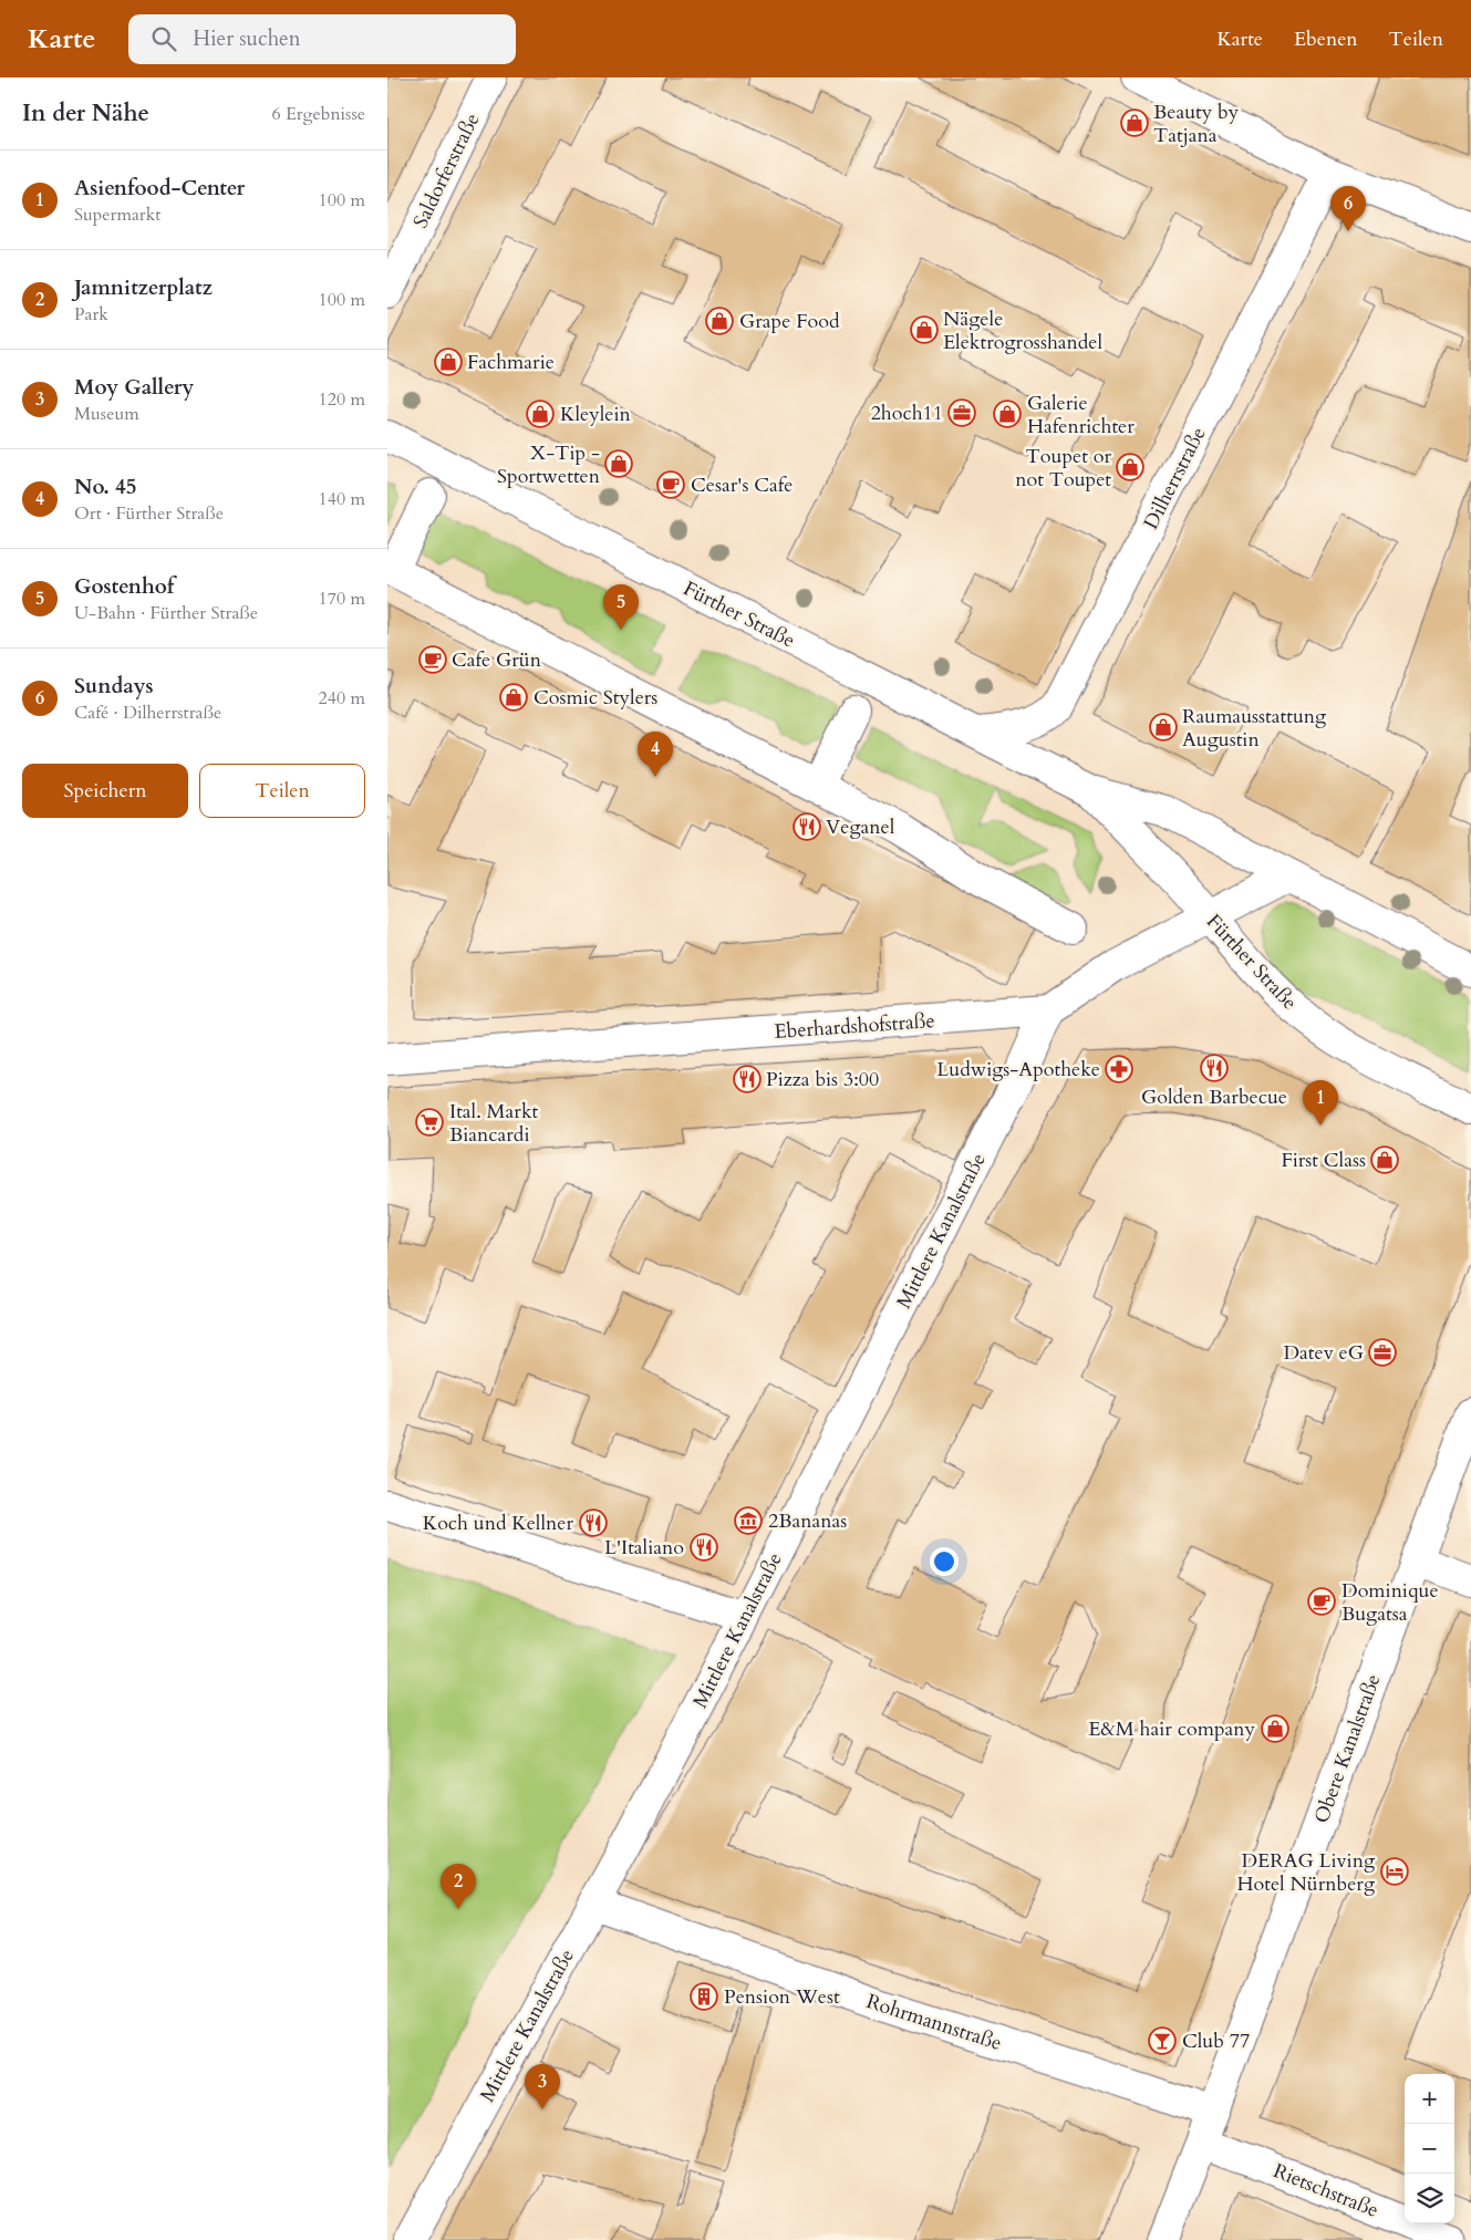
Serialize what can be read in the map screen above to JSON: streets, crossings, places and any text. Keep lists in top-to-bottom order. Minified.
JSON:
{"streets":{"street":["Saldorferstraße","Dilherrstraße","Fürther Straße","Eberhardshofstraße","Mittlere Kanalstraße","Obere Kanalstraße","Rohrmannstraße","Rietschstraße"]},"crossings":[["Dilherrstraße","Fürther Straße"],["Fürther Straße","Eberhardshofstraße"],["Eberhardshofstraße","Mittlere Kanalstraße"],["Mittlere Kanalstraße","Rohrmannstraße"],["Obere Kanalstraße","Rohrmannstraße"],["Obere Kanalstraße","Rietschstraße"]],"places":{"shop":["Beauty by Tatjana","Grape Food","Nägele Elektrogrosshandel","Fachmarie","Kleylein","Galerie Hafenrichter","X-Tip - Sportwetten","Toupet or not Toupet","Cosmic Stylers","Raumausstattung Augustin","First Class","E&M hair company"],"office":["2hoch11","Datev eG"],"cafe":["Cesar's Cafe","Cafe Grün","Dominique Bugatsa"],"restaurant":["Veganel","Golden Barbecue","Pizza bis 3:00","Koch und Kellner","L'Italiano"],"pharmacy":["Ludwigs-Apotheke"],"supermarket":["Ital. Markt Biancardi"],"museum":["2Bananas"],"hotel":["DERAG Living Hotel Nürnberg"],"building":["Pension West"],"bar":["Club 77"]},"page":{"header":"Karte","search":"Hier suchen","nav":["Karte","Ebenen","Teilen"],"heading":["In der Nähe","6 Ergebnisse"],"list":[{"mark":"1","name":"Asienfood-Center","note":"Supermarkt","value":"100 m"},{"mark":"2","name":"Jamnitzerplatz","note":"Park","value":"100 m"},{"mark":"3","name":"Moy Gallery","note":"Museum","value":"120 m"},{"mark":"4","name":"No. 45","note":"Ort · Fürther Straße","value":"140 m"},{"mark":"5","name":"Gostenhof","note":"U-Bahn · Fürther Straße","value":"170 m"},{"mark":"6","name":"Sundays","note":"Café · Dilherrstraße","value":"240 m"}],"pins":["6","5","4","1","2","3"],"buttons":["Speichern","Teilen"],"map_buttons":["+","−"]}}
